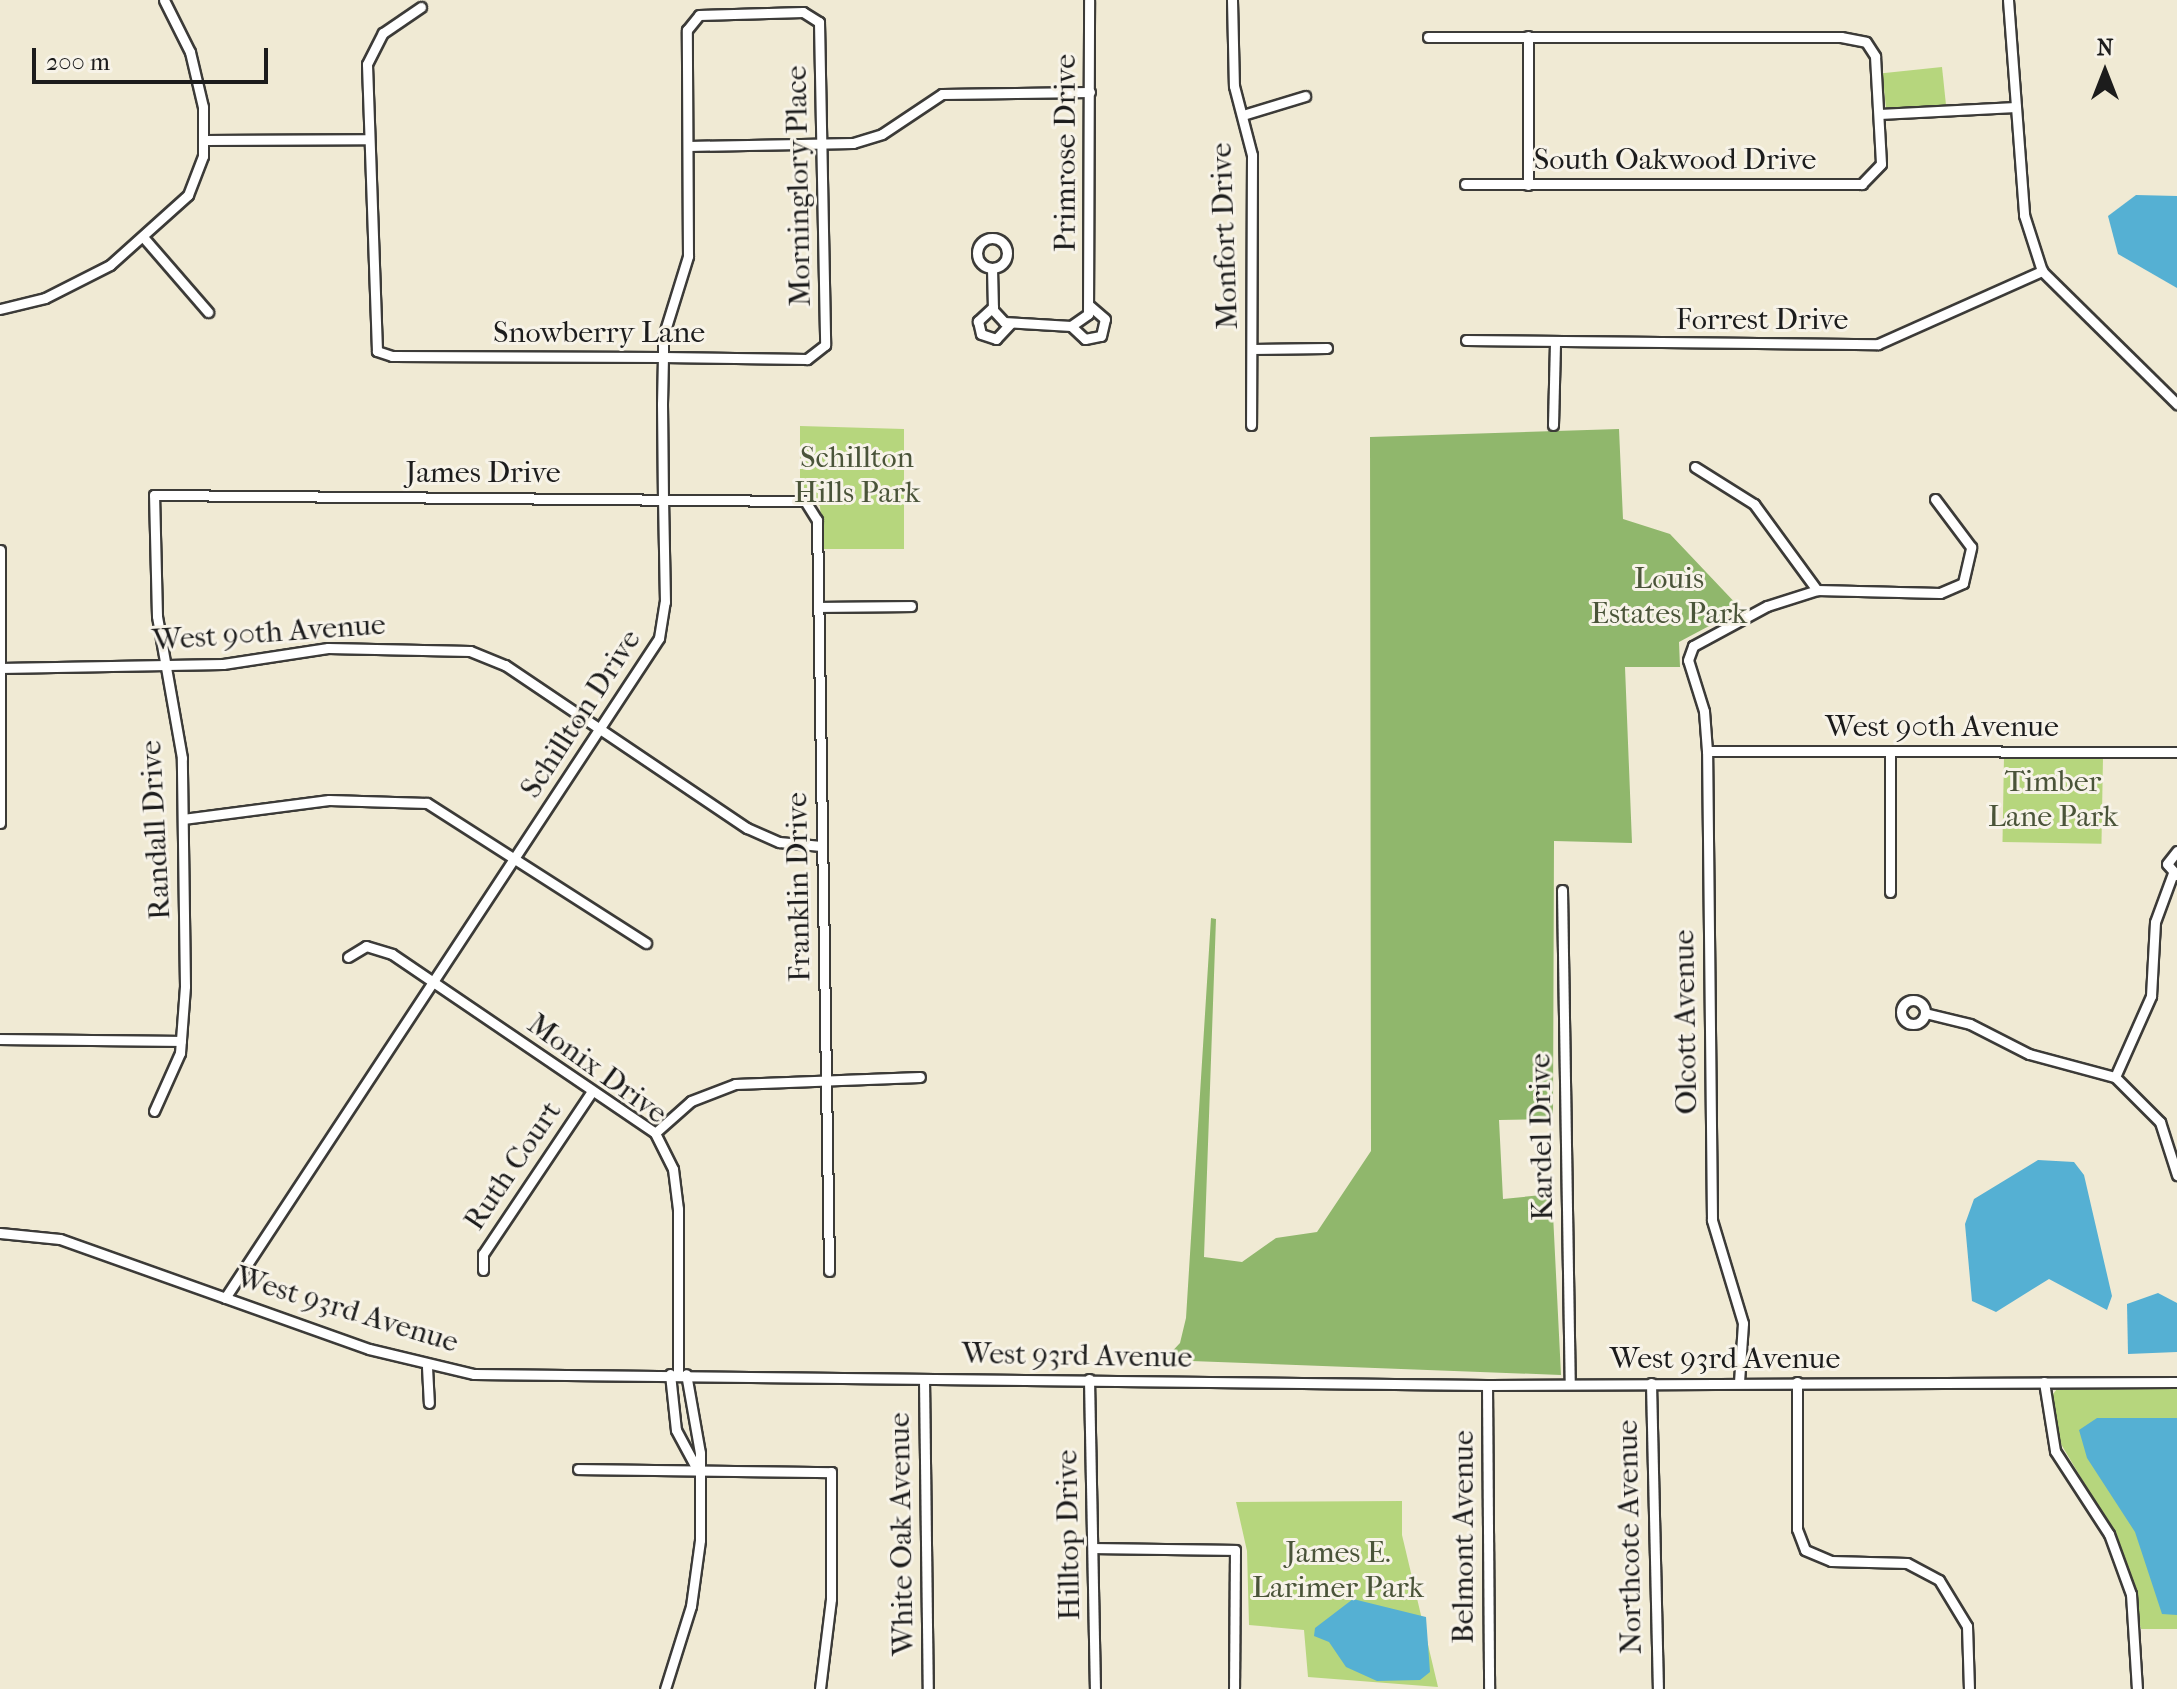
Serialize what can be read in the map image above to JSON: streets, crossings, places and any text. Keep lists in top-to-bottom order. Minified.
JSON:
{"streets":{"street":["Primrose Drive","South Oakwood Drive","Morninglory Place","Monfort Drive","Forrest Drive","Snowberry Lane","James Drive","West 90th Avenue","Schillton Drive","Randall Drive","Franklin Drive","Olcott Avenue","Monix Drive","Kardel Drive","Ruth Court","West 93rd Avenue","White Oak Avenue","Hilltop Drive","Belmont Avenue","Northcote Avenue"]},"crossings":[["Morninglory Place","Snowberry Lane"],["Morninglory Place","Schillton Drive"],["Snowberry Lane","Schillton Drive"],["James Drive","Schillton Drive"],["James Drive","Randall Drive"],["James Drive","Franklin Drive"],["West 90th Avenue","Schillton Drive"],["West 90th Avenue","Randall Drive"],["West 90th Avenue","Franklin Drive"],["West 90th Avenue","Olcott Avenue"],["Schillton Drive","Monix Drive"],["Schillton Drive","West 93rd Avenue"],["Olcott Avenue","West 93rd Avenue"],["Monix Drive","Ruth Court"],["Monix Drive","West 93rd Avenue"],["Kardel Drive","West 93rd Avenue"],["West 93rd Avenue","White Oak Avenue"],["West 93rd Avenue","Hilltop Drive"],["West 93rd Avenue","Belmont Avenue"],["West 93rd Avenue","Northcote Avenue"]],"parks":["Schillton Hills Park","Louis Estates Park","Timber Lane Park","James E. Larimer Park"],"scale_bar":"200 m","north":"top"}
